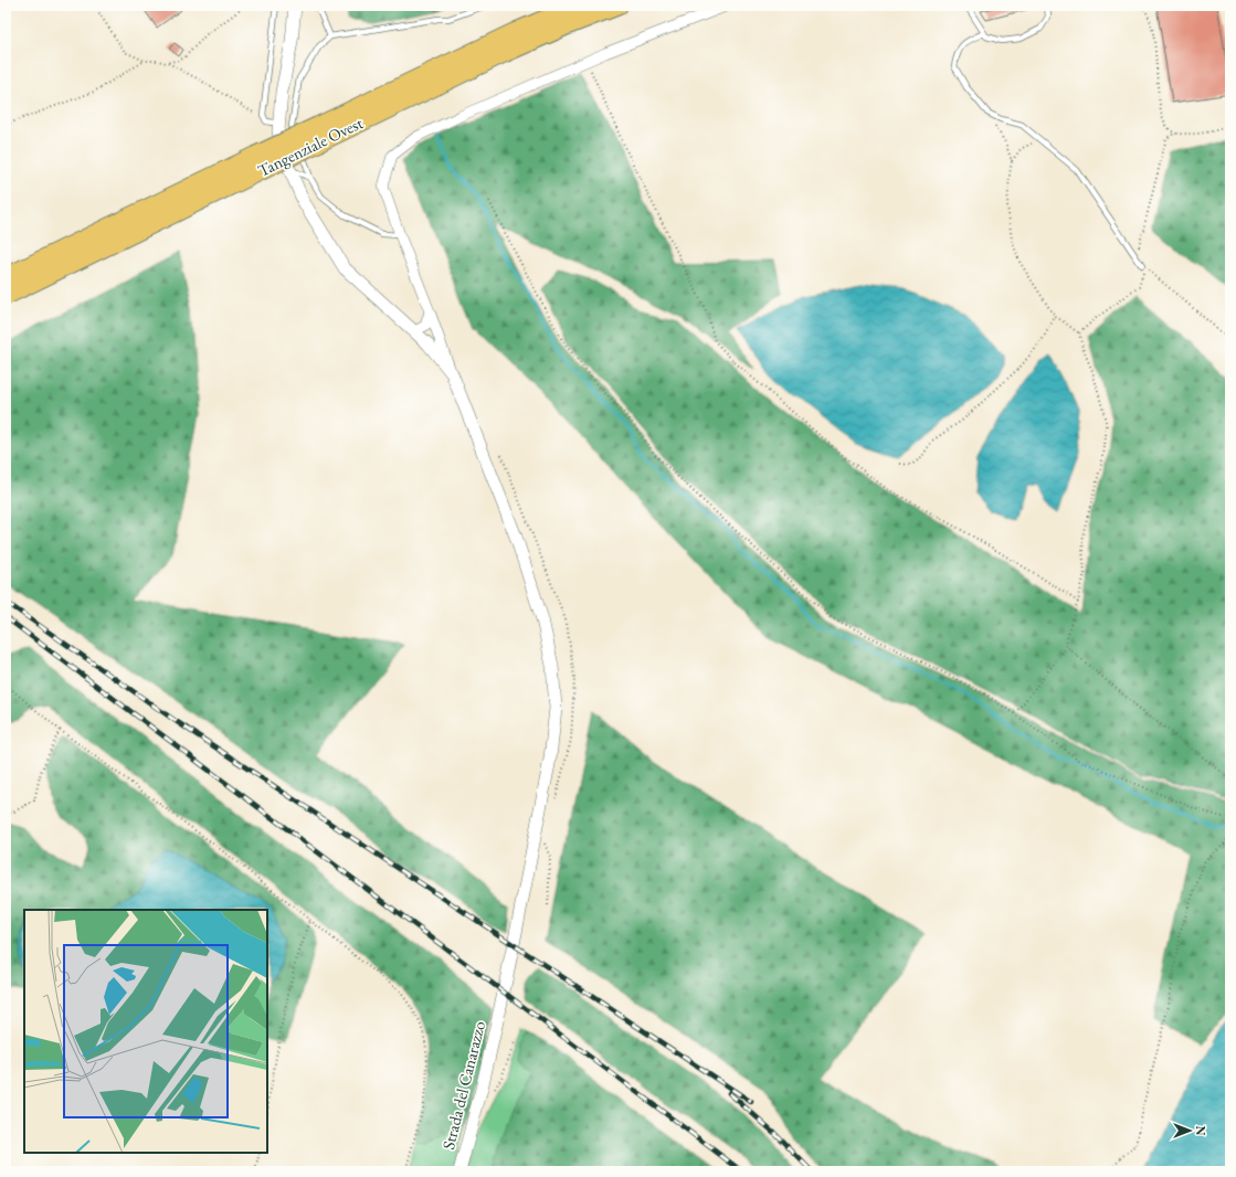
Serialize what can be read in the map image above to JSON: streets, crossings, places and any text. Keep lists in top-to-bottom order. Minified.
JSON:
{"streets":{"highway":["Tangenziale Ovest"],"street":["Strada del Canarazzo"]},"north":"right"}
